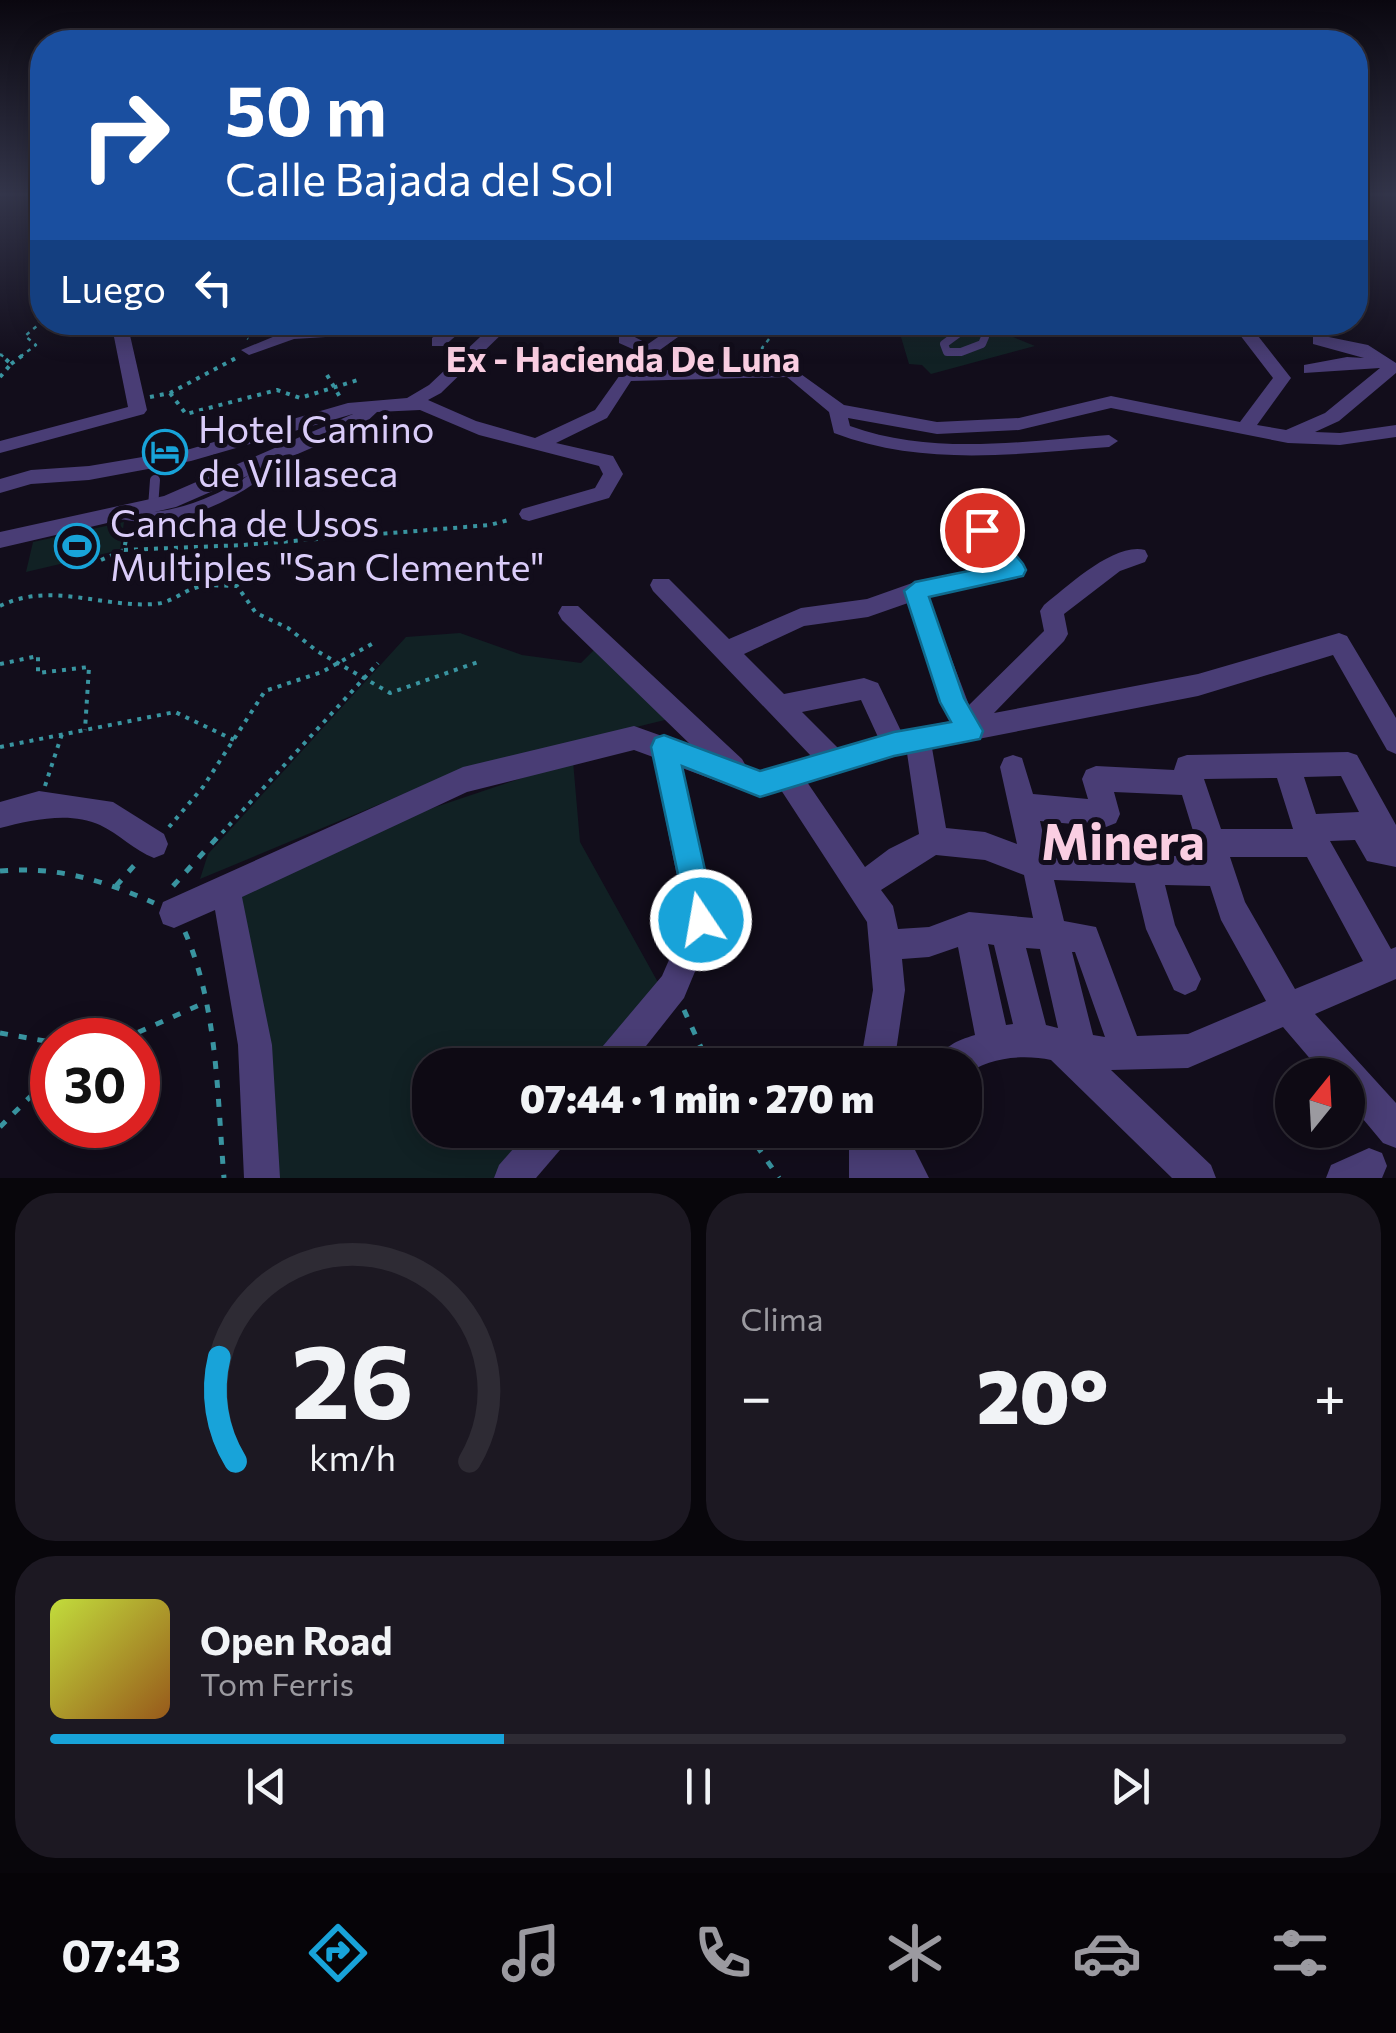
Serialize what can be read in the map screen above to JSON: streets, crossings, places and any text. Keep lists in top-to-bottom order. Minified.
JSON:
{"districts":["Ex - Hacienda De Luna","Minera"],"places":{"hotel":["Hotel Camino de Villaseca"],"sports":["Cancha de Usos Multiples \"San Clemente\""]},"north":"top","page":{"turn":["50 m","Calle Bajada del Sol"],"then":"Luego","limit":"30","trip":"07:44 · 1 min · 270 m","tile":"Clima","heat":["−","20°","+"],"song":["Open Road","Tom Ferris"],"tabs":"07:43","gauge":["26","km/h"]}}
